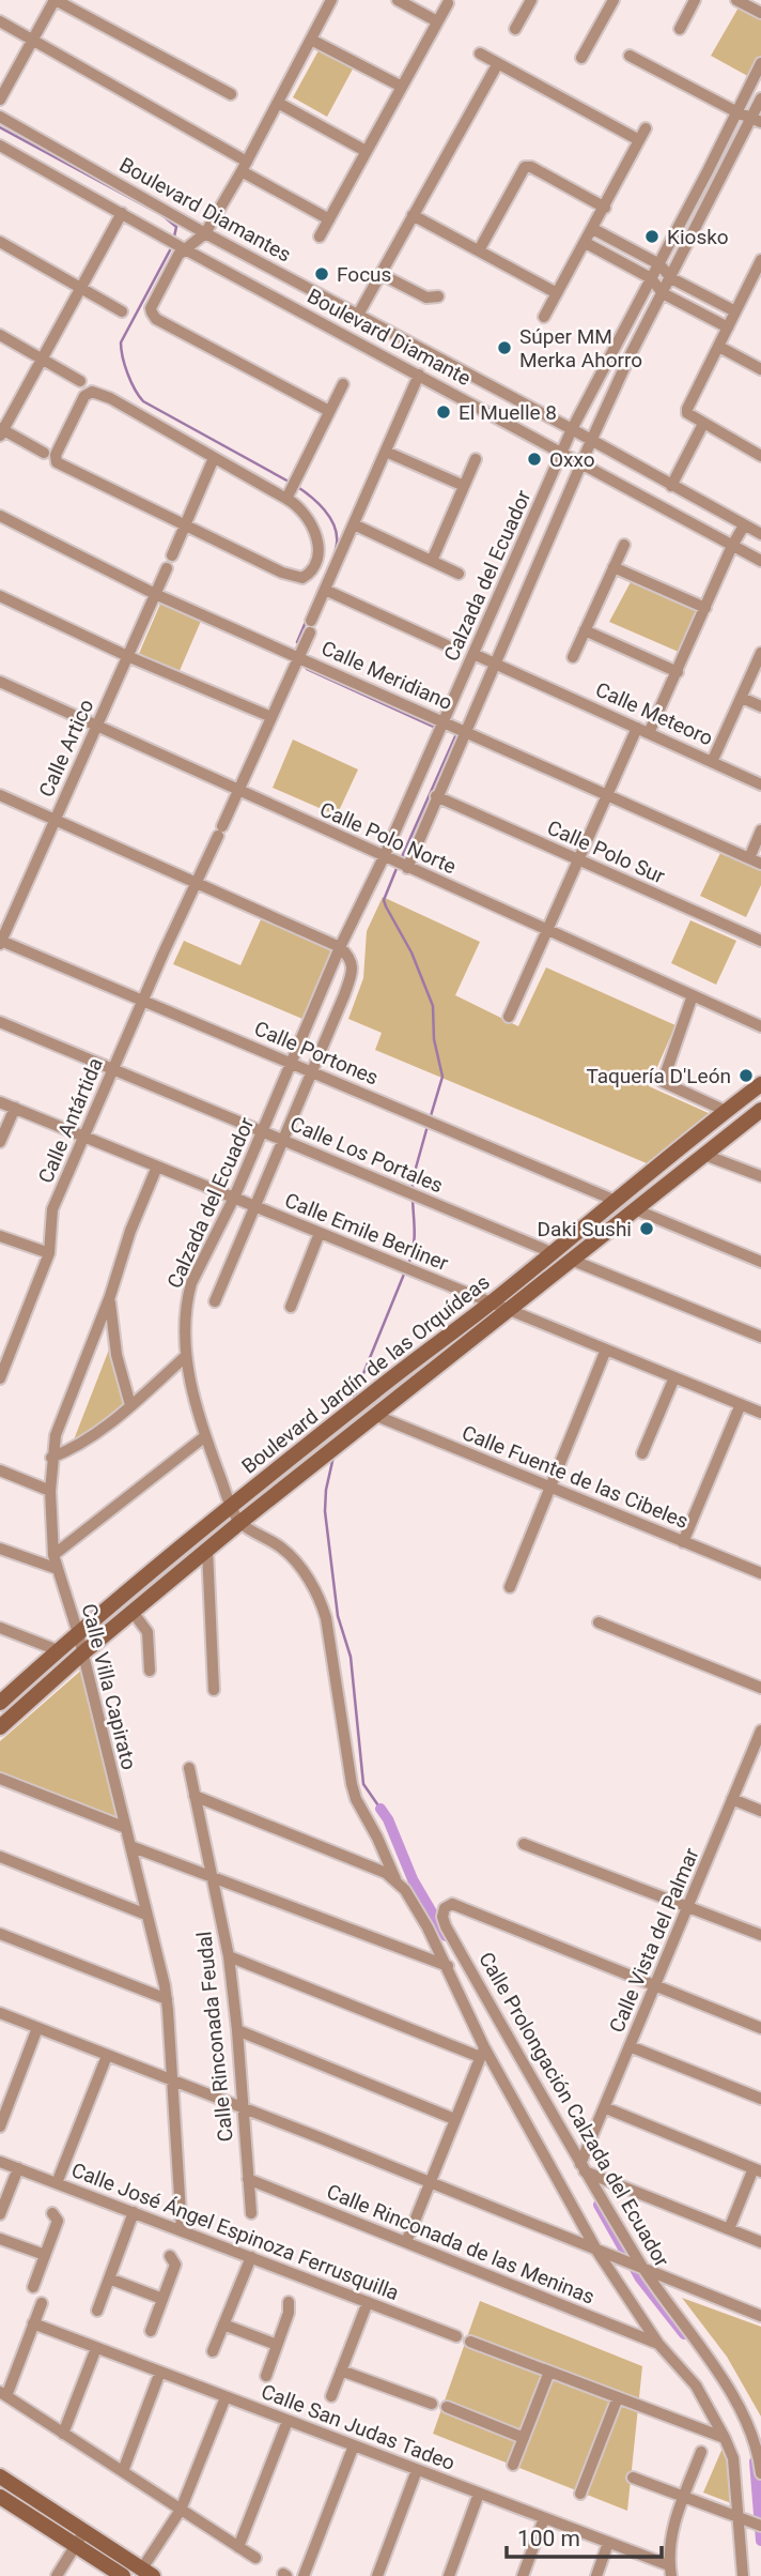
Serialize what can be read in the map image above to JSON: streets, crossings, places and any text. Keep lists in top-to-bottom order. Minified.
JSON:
{"streets":{"street":["Boulevard Diamantes","Boulevard Diamante","Calzada del Ecuador","Calle Meridiano","Calle Meteoro","Calle Artico","Calle Polo Norte","Calle Polo Sur","Calle Portones","Calle Antártida","Calle Los Portales","Calle Emile Berliner","Boulevard Jardín de las Orquídeas","Calle Fuente de las Cibeles","Calle Villa Capirato","Calle Vista del Palmar","Calle Rinconada Feudal","Calle Prolongación Calzada del Ecuador","Calle José Ángel Espinoza Ferrusquilla","Calle Rinconada de las Meninas","Calle San Judas Tadeo"]},"crossings":[["Boulevard Diamantes","Calzada del Ecuador"],["Boulevard Diamante","Calzada del Ecuador"],["Boulevard Diamante","Calle Antártida"],["Calzada del Ecuador","Calle Meridiano"],["Calzada del Ecuador","Calle Meteoro"],["Calzada del Ecuador","Calle Polo Norte"],["Calzada del Ecuador","Calle Polo Sur"],["Calzada del Ecuador","Calle Portones"],["Calzada del Ecuador","Calle Los Portales"],["Calzada del Ecuador","Calle Emile Berliner"],["Calzada del Ecuador","Boulevard Jardín de las Orquídeas"],["Calle Meridiano","Calle Artico"],["Calle Meridiano","Calle Antártida"],["Calle Artico","Calle Polo Norte"],["Calle Artico","Calle Portones"],["Calle Polo Norte","Calle Antártida"],["Calle Portones","Calle Antártida"],["Calle Portones","Boulevard Jardín de las Orquídeas"],["Calle Antártida","Calle Los Portales"],["Calle Antártida","Calle Emile Berliner"],["Calle Los Portales","Boulevard Jardín de las Orquídeas"],["Calle Emile Berliner","Boulevard Jardín de las Orquídeas"],["Calle Emile Berliner","Calle Villa Capirato"],["Boulevard Jardín de las Orquídeas","Calle Fuente de las Cibeles"],["Boulevard Jardín de las Orquídeas","Calle Villa Capirato"],["Calle Villa Capirato","Calle José Ángel Espinoza Ferrusquilla"],["Calle Vista del Palmar","Calle Prolongación Calzada del Ecuador"],["Calle Rinconada Feudal","Calle Rinconada de las Meninas"],["Calle Prolongación Calzada del Ecuador","Calle Rinconada de las Meninas"]],"places":["Kiosko","Focus","Súper MM Merka Ahorro","El Muelle 8","Oxxo","Taquería D'León","Daki Sushi"],"scale_bar":"100 m"}
